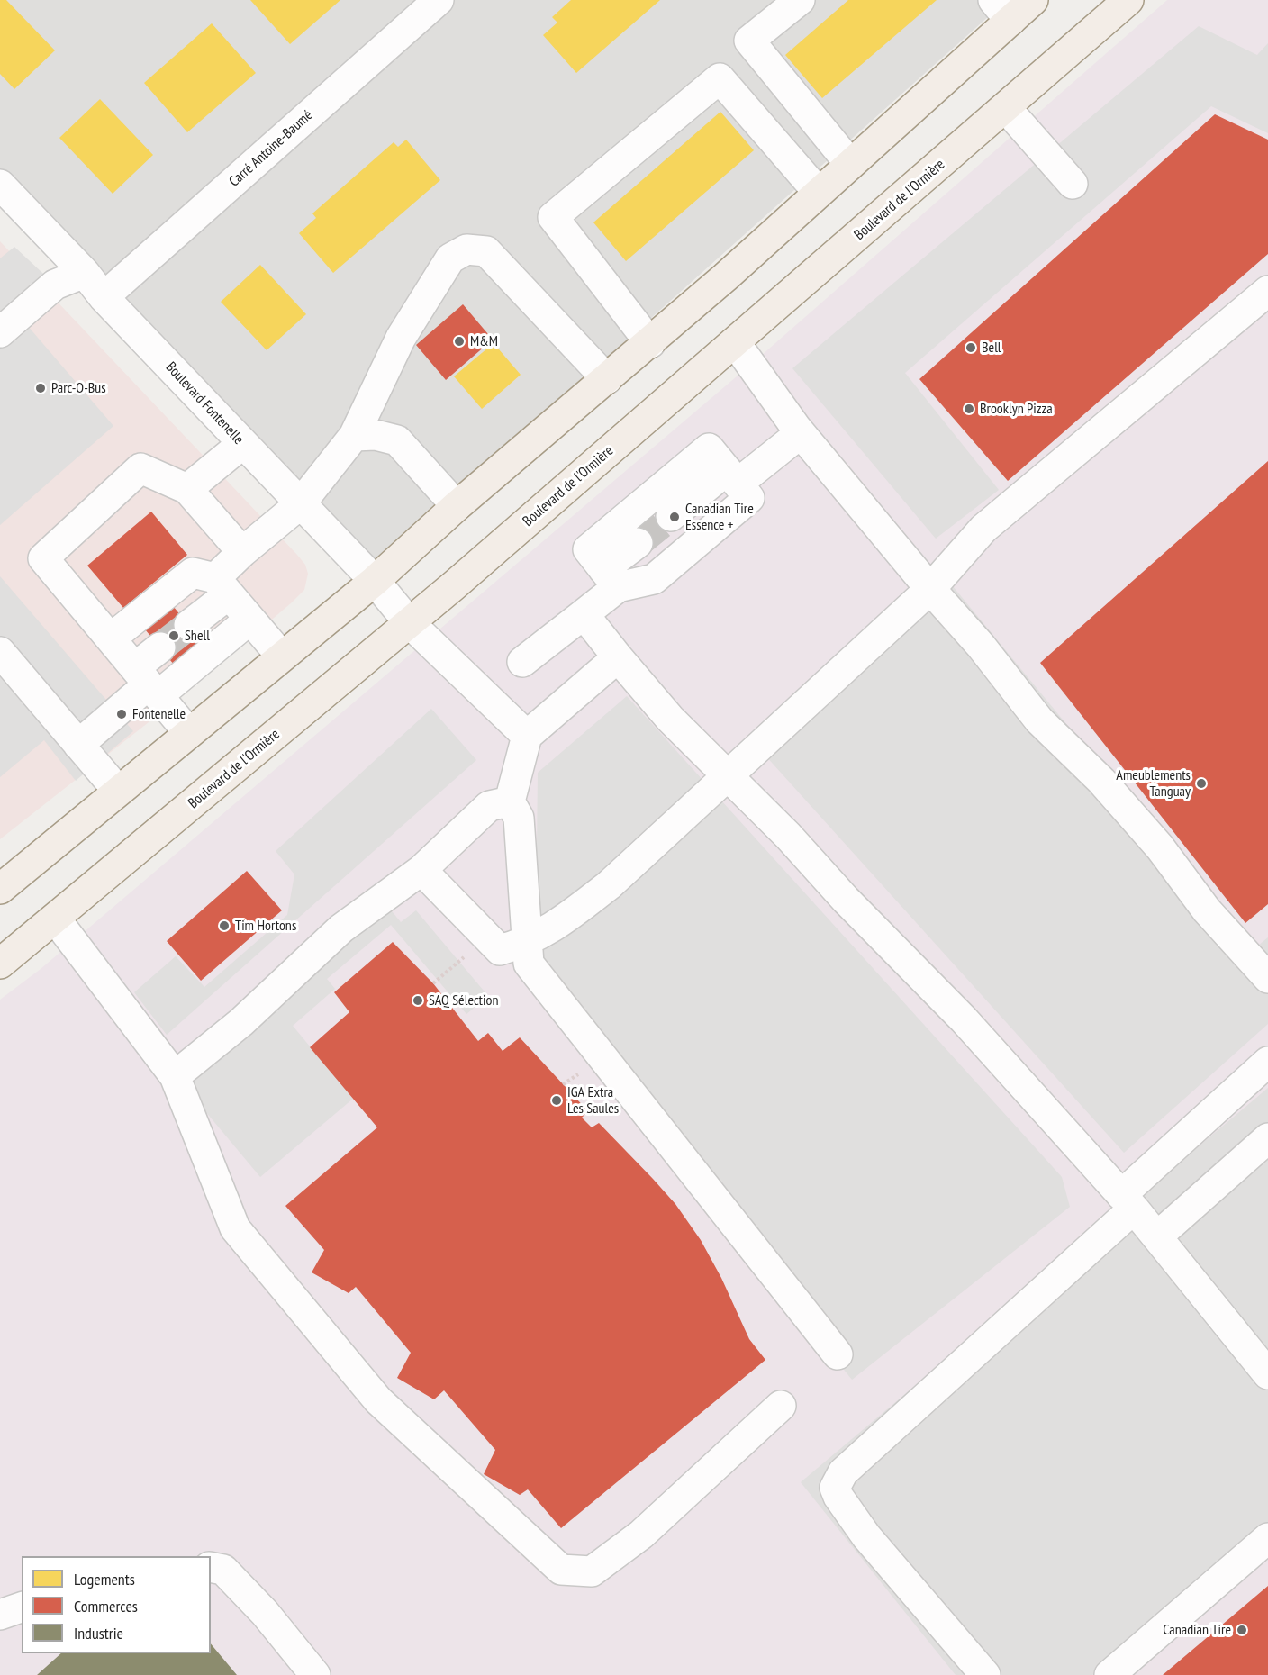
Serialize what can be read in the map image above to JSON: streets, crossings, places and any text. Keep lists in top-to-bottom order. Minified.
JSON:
{"streets":{"main road":["Boulevard de l'Ormière"],"street":["Carré Antoine-Baumé","Boulevard Fontenelle"]},"crossings":[["Carré Antoine-Baumé","Boulevard Fontenelle"],["Boulevard de l'Ormière","Boulevard Fontenelle"]],"places":["M&M","Bell","Parc-O-Bus","Brooklyn Pizza","Canadian Tire Essence +","Shell","Fontenelle","Ameublements Tanguay","Tim Hortons","SAQ Sélection","IGA Extra Les Saules","Canadian Tire"],"legend":["Logements","Commerces","Industrie"]}
